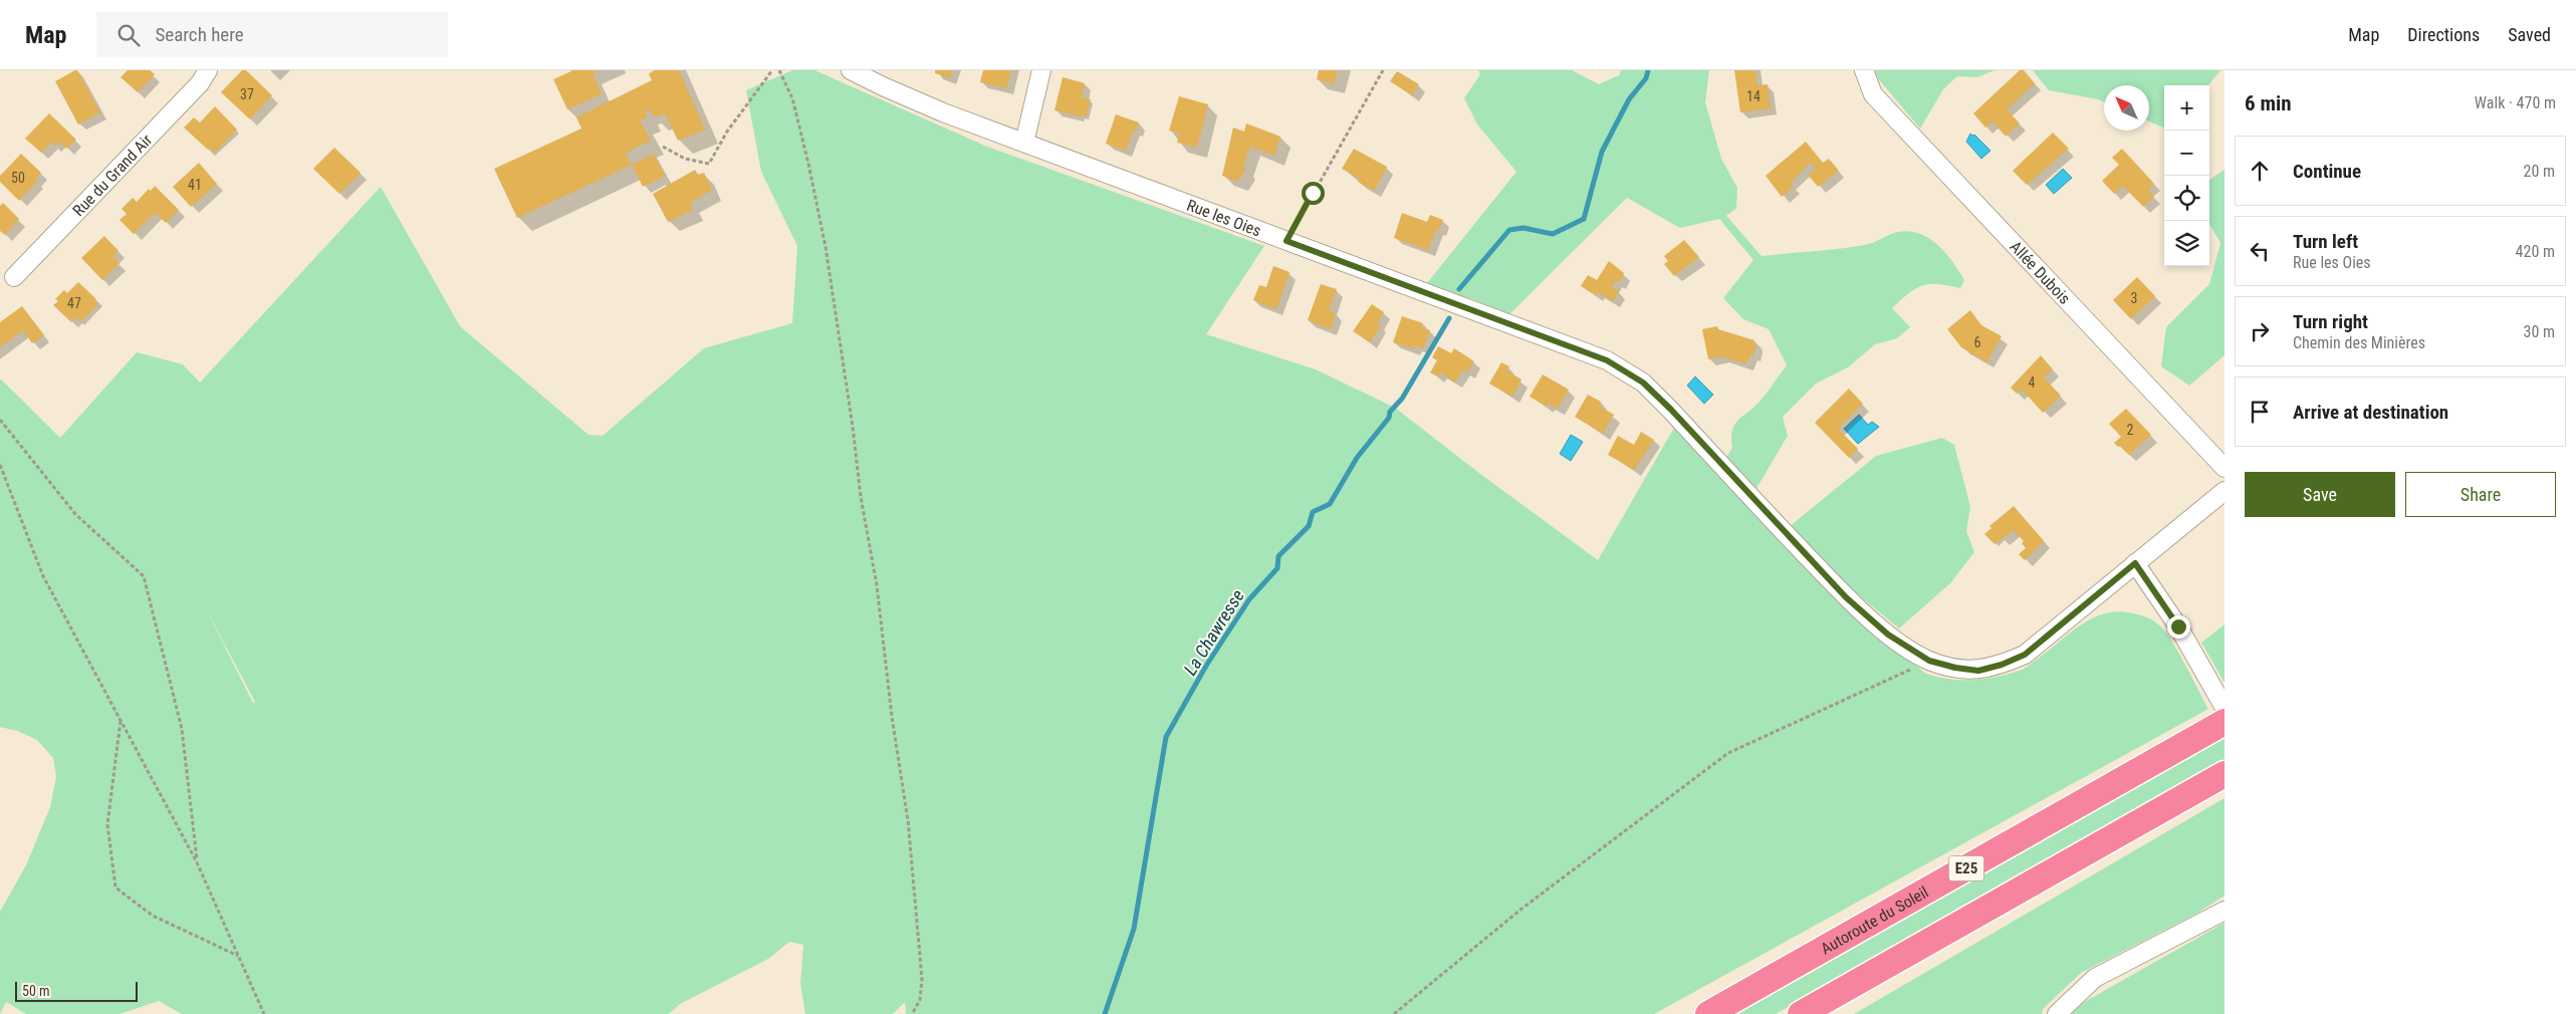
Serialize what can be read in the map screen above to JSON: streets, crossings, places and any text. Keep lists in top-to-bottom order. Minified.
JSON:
{"streets":{"highway":["E25","Autoroute du Soleil"],"street":["Rue du Grand Air","Rue les Oies","Allée Dubois"]},"water":["La Chawresse"],"house_numbers":["37","14","50","41","3","47","6","4","2"],"scale_bar":"50 m","north":"top left","page":{"header":"Map","search":"Search here","nav":["Map","Directions","Saved"],"heading":["6 min","Walk · 470 m"],"map_buttons":["+","−"],"list":[["Continue","20 m"],["Turn left","Rue les Oies","420 m"],["Turn right","Chemin des Minières","30 m"],"Arrive at destination"],"buttons":["Save","Share"],"scale":"50 m"}}
